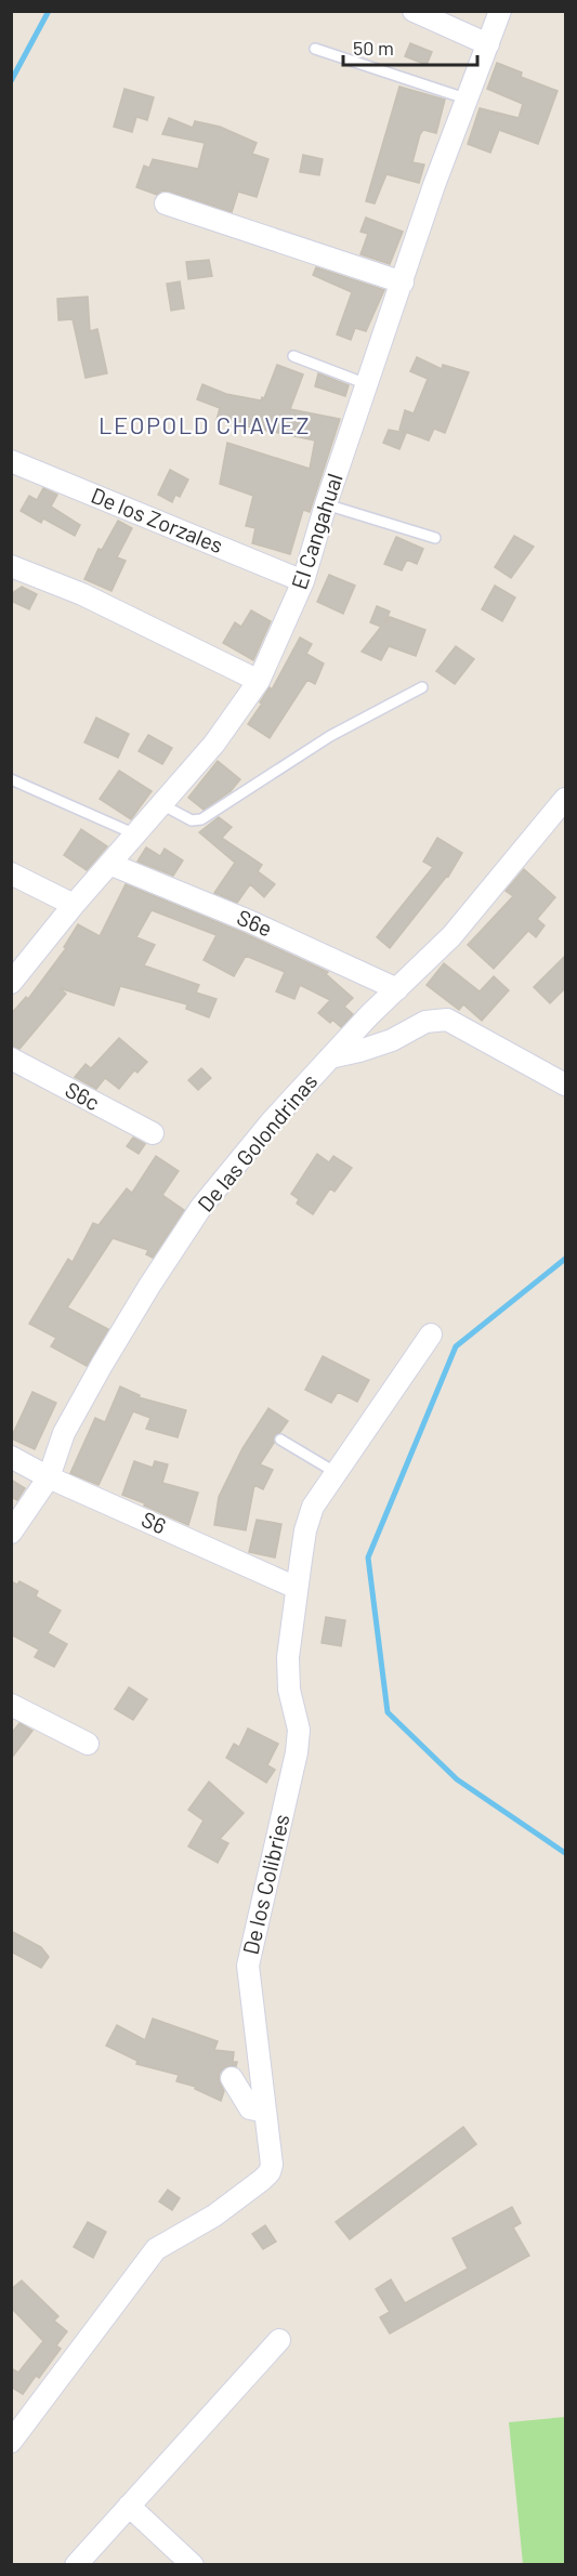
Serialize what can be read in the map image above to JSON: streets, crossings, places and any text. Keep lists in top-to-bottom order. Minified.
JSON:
{"streets":{"street":["De los Zorzales","El Cangahual","S6e","S6c","De las Golondrinas","S6","De los Colibries"]},"crossings":[["De los Zorzales","El Cangahual"],["El Cangahual","S6e"],["S6e","De las Golondrinas"],["De las Golondrinas","S6"],["S6","De los Colibries"]],"districts":["LEOPOLD CHAVEZ"],"scale_bar":"50 m"}
